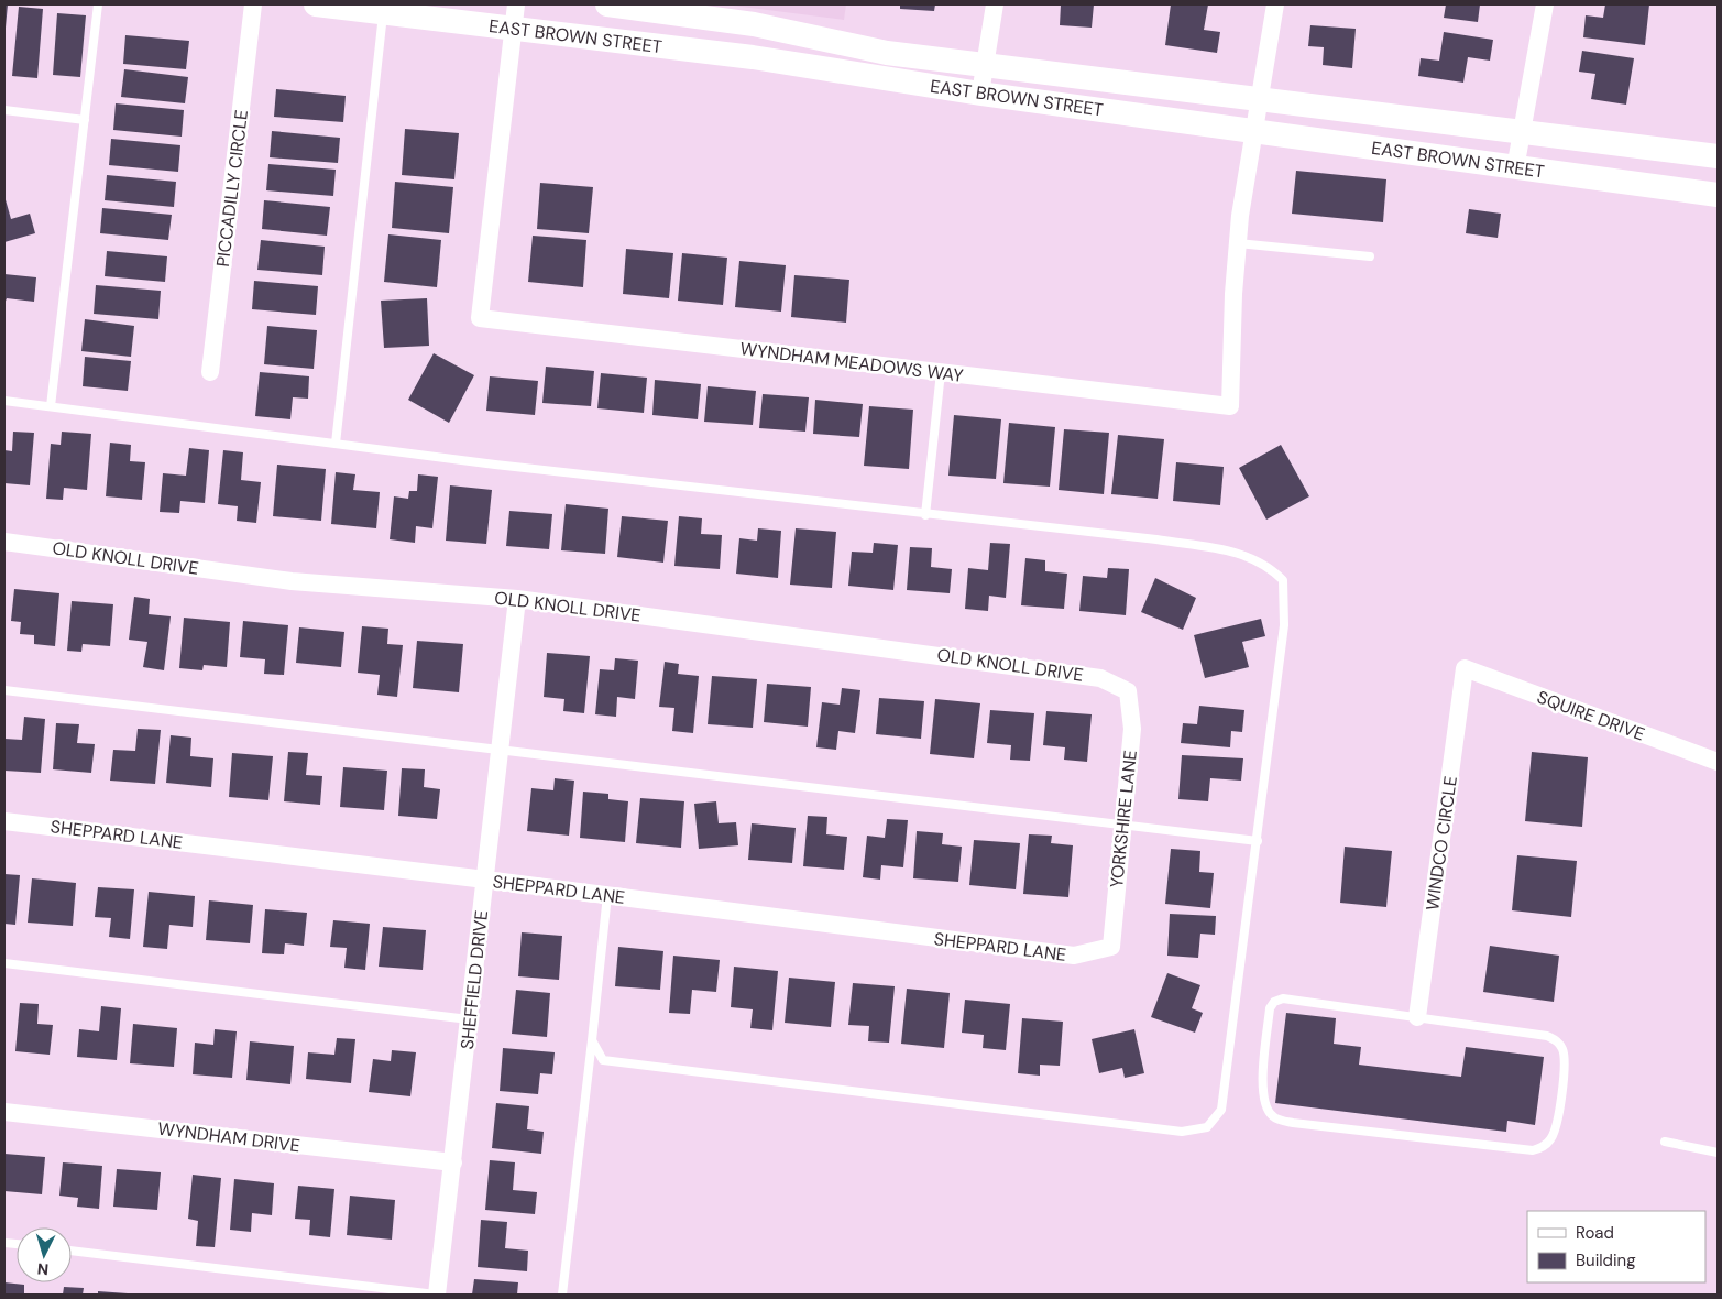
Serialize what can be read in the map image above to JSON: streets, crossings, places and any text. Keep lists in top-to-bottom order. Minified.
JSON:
{"streets":{"main road":["EAST BROWN STREET"],"street":["PICCADILLY CIRCLE","WYNDHAM MEADOWS WAY","OLD KNOLL DRIVE","SQUIRE DRIVE","YORKSHIRE LANE","SHEPPARD LANE","WINDCO CIRCLE","SHEFFIELD DRIVE","WYNDHAM DRIVE"]},"crossings":[["EAST BROWN STREET","WYNDHAM MEADOWS WAY"],["OLD KNOLL DRIVE","YORKSHIRE LANE"],["OLD KNOLL DRIVE","SHEFFIELD DRIVE"],["SQUIRE DRIVE","WINDCO CIRCLE"],["YORKSHIRE LANE","SHEPPARD LANE"],["SHEPPARD LANE","SHEFFIELD DRIVE"],["SHEFFIELD DRIVE","WYNDHAM DRIVE"]],"legend":["Road","Building"],"north":"bottom"}
